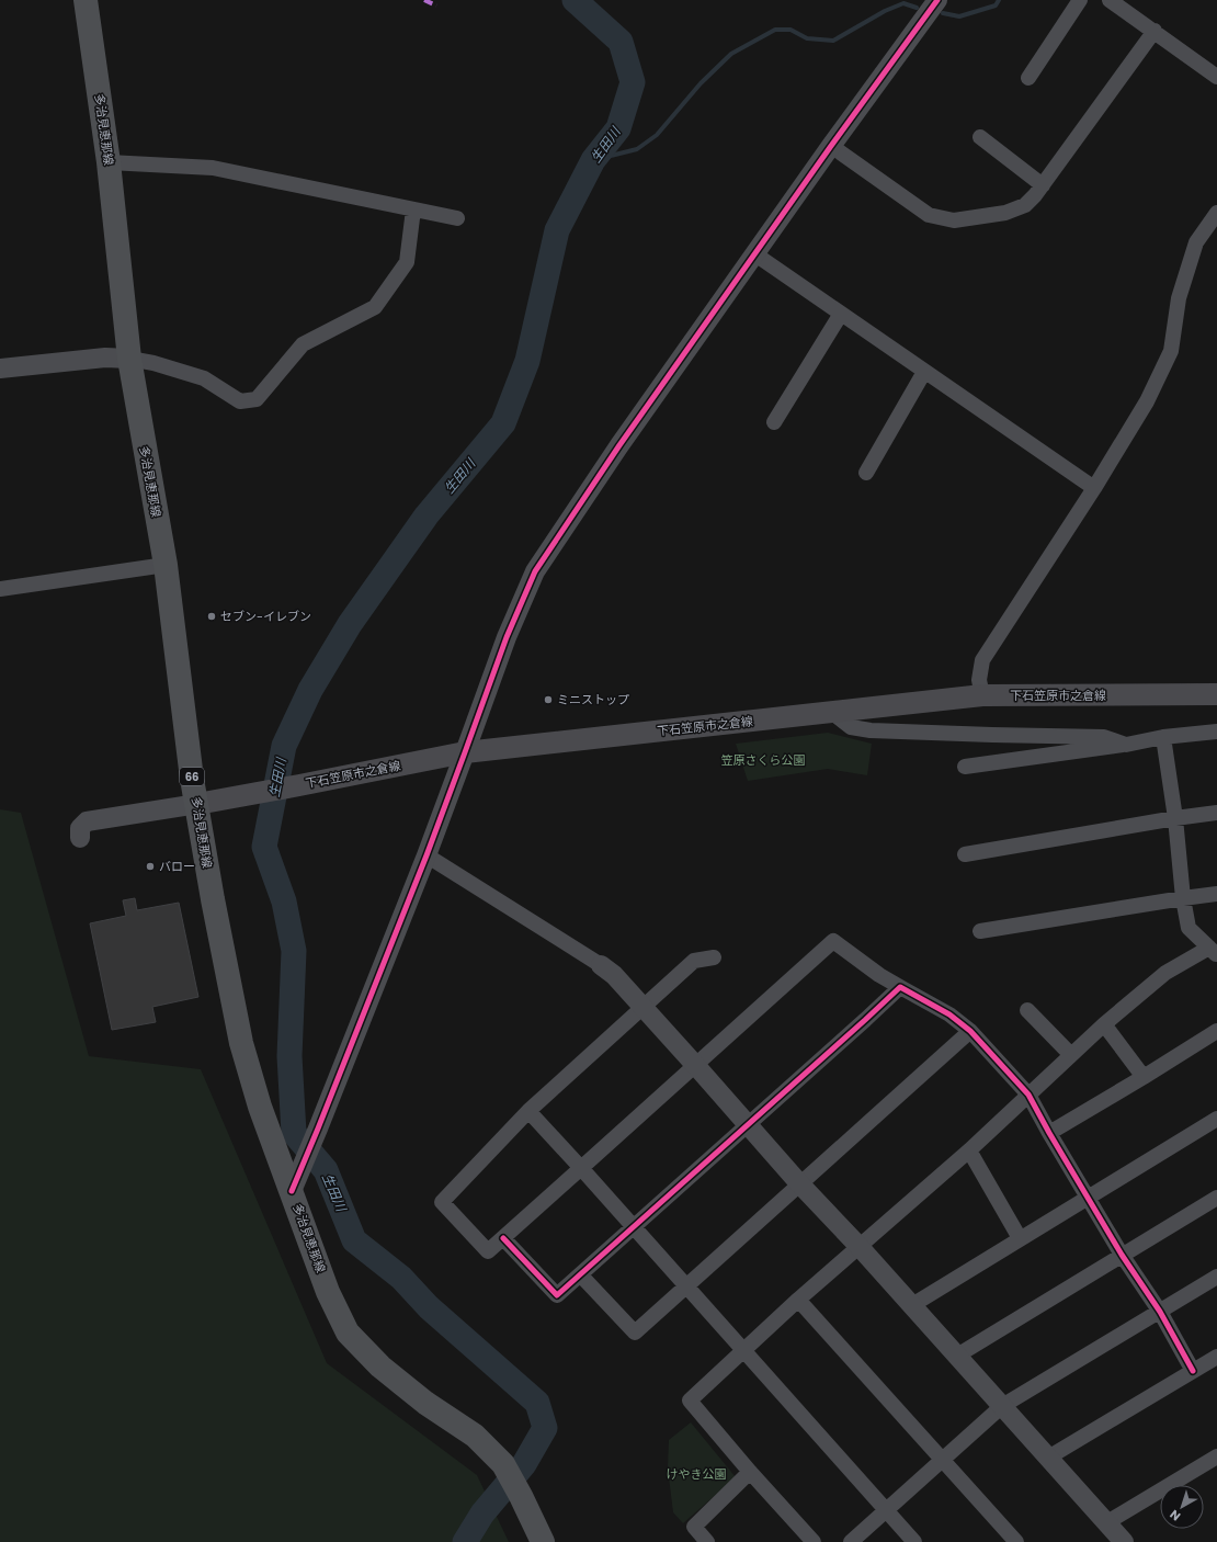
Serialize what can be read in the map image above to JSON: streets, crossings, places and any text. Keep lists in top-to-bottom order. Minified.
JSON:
{"streets":{"main road":["多治見恵那線","下石笠原市之倉線","66"]},"crossings":[["多治見恵那線","下石笠原市之倉線"]],"water":["生田川"],"parks":["笠原さくら公園","けやき公園"],"places":["セブン-イレブン","ミニストップ","バロー"],"north":"bottom left"}
